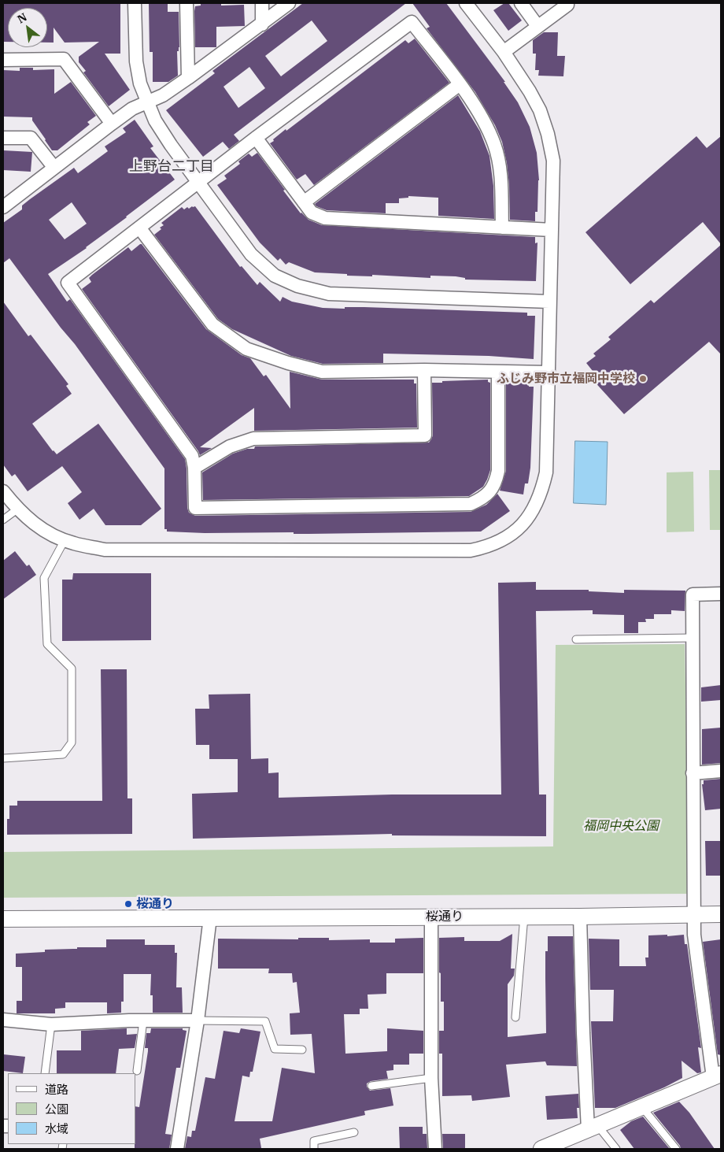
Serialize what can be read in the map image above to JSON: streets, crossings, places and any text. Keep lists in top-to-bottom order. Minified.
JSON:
{"streets":{"street":["桜通り"]},"districts":["上野台二丁目"],"parks":["福岡中央公園"],"places":["ふじみ野市立福岡中学校","桜通り"],"legend":["道路","公園","水域"],"north":"top left"}
